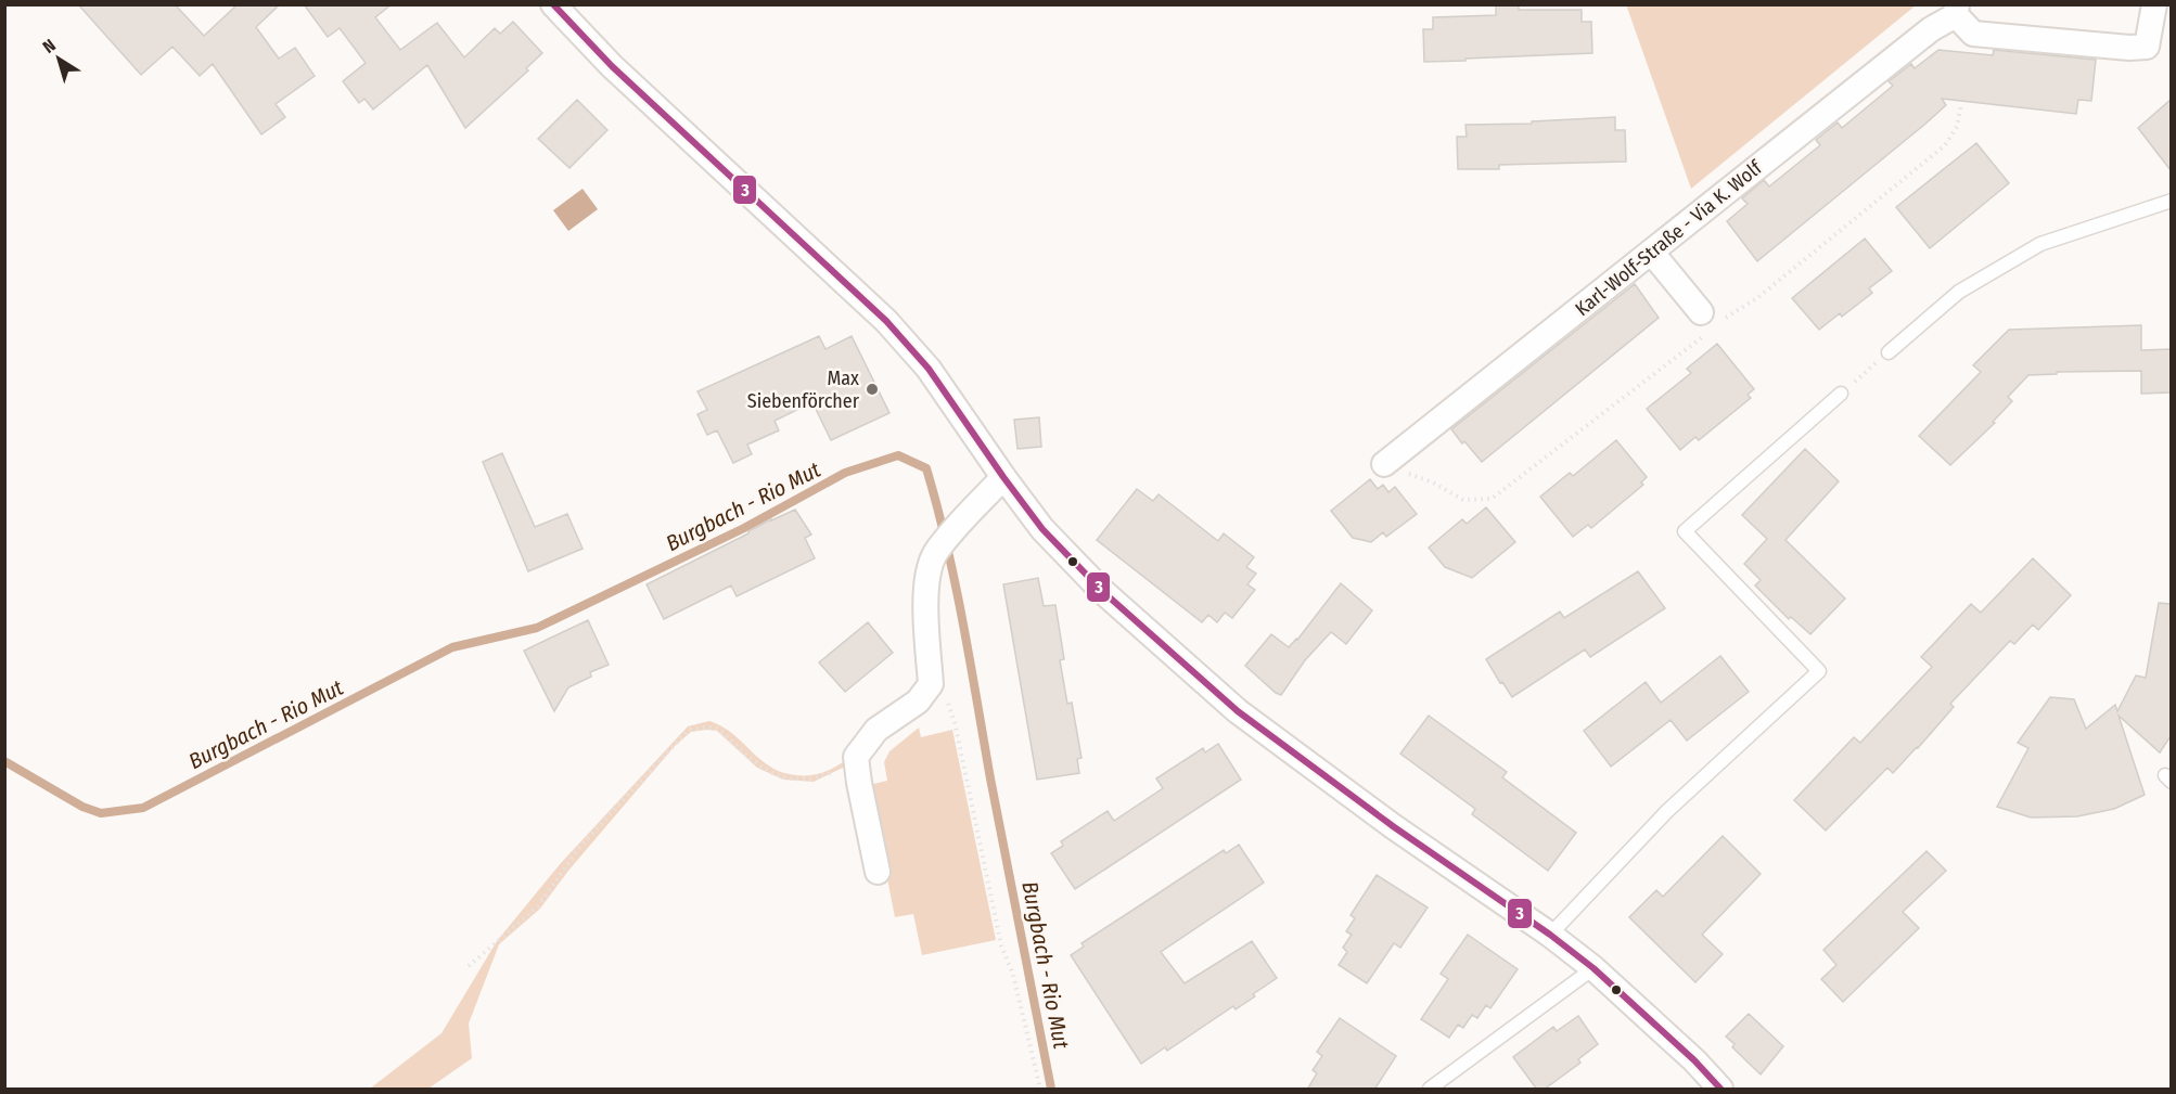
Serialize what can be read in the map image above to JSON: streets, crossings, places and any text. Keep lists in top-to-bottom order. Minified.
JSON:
{"streets":{"street":["Karl-Wolf-Straße - Via K. Wolf"]},"water":["Burgbach - Rio Mut"],"places":["Max Siebenförcher"],"lines":["transit line 3"],"north":"top left"}
